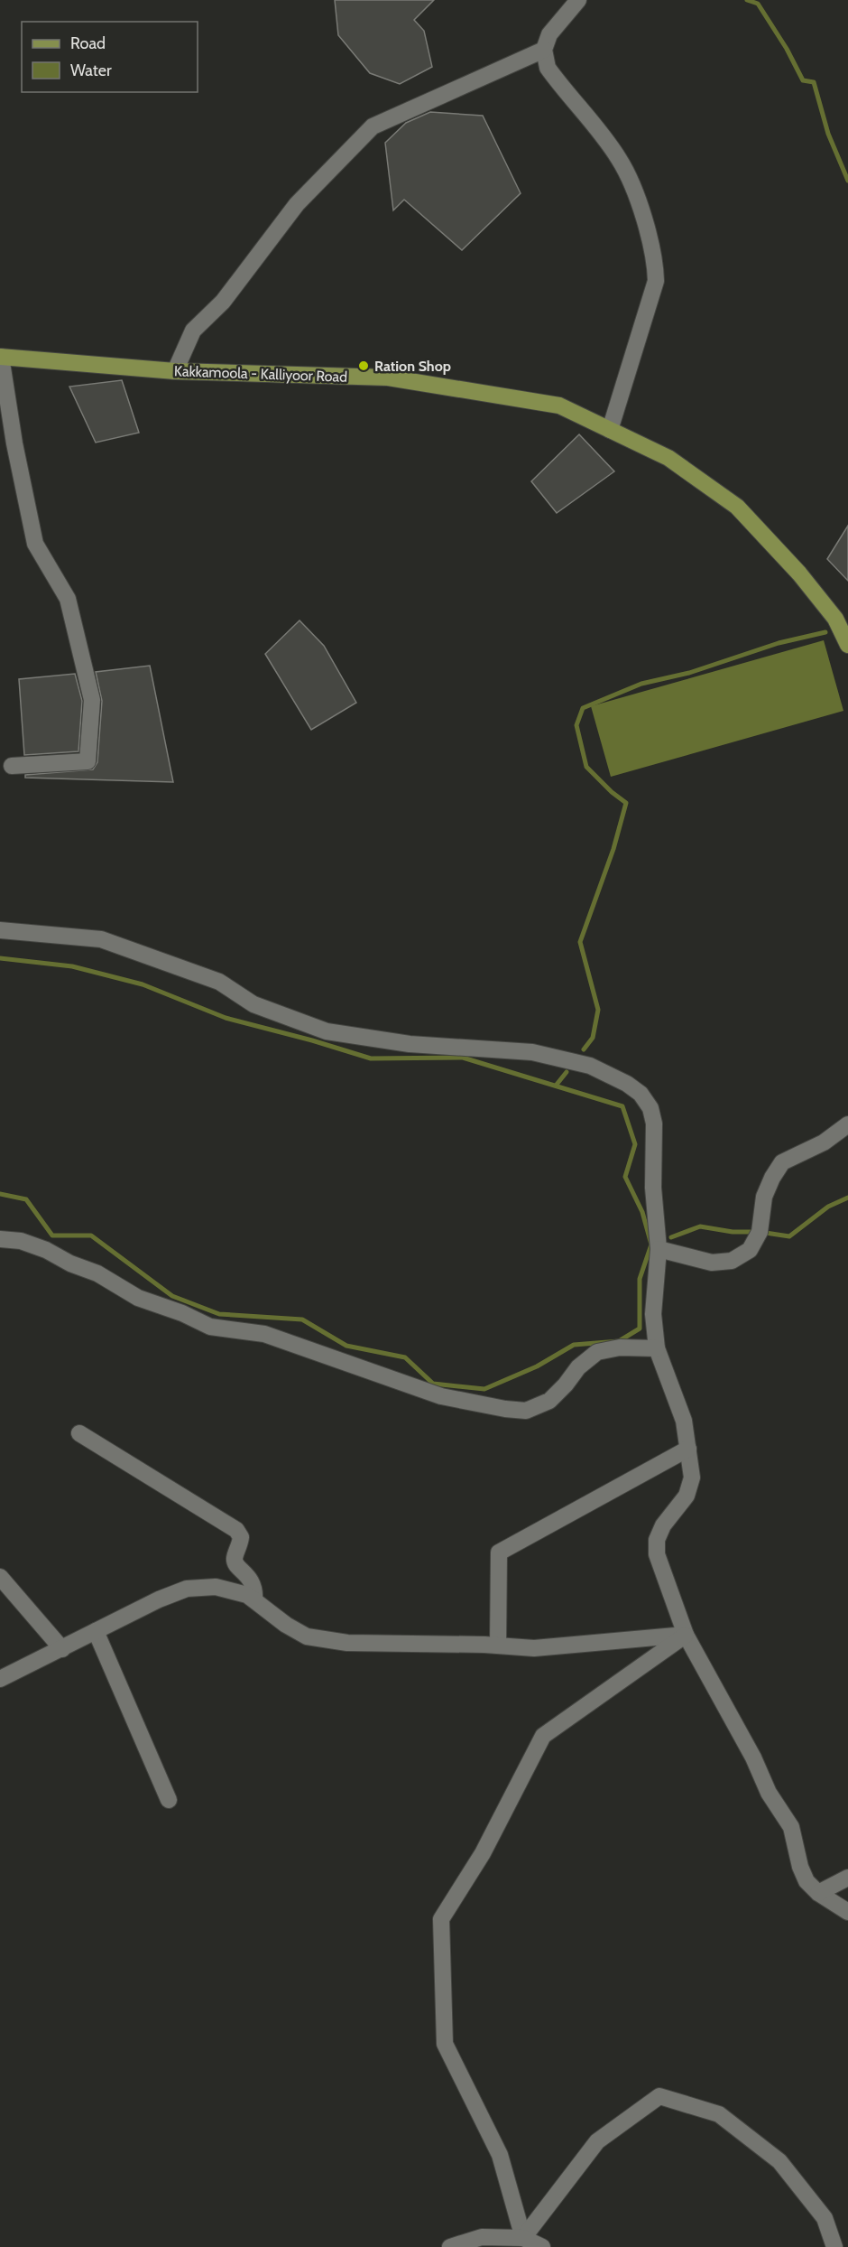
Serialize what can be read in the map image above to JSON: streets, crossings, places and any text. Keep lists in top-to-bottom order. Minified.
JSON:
{"streets":{"main road":["Kakkamoola - Kalliyoor Road"]},"places":["Ration Shop"],"legend":["Road","Water"]}
